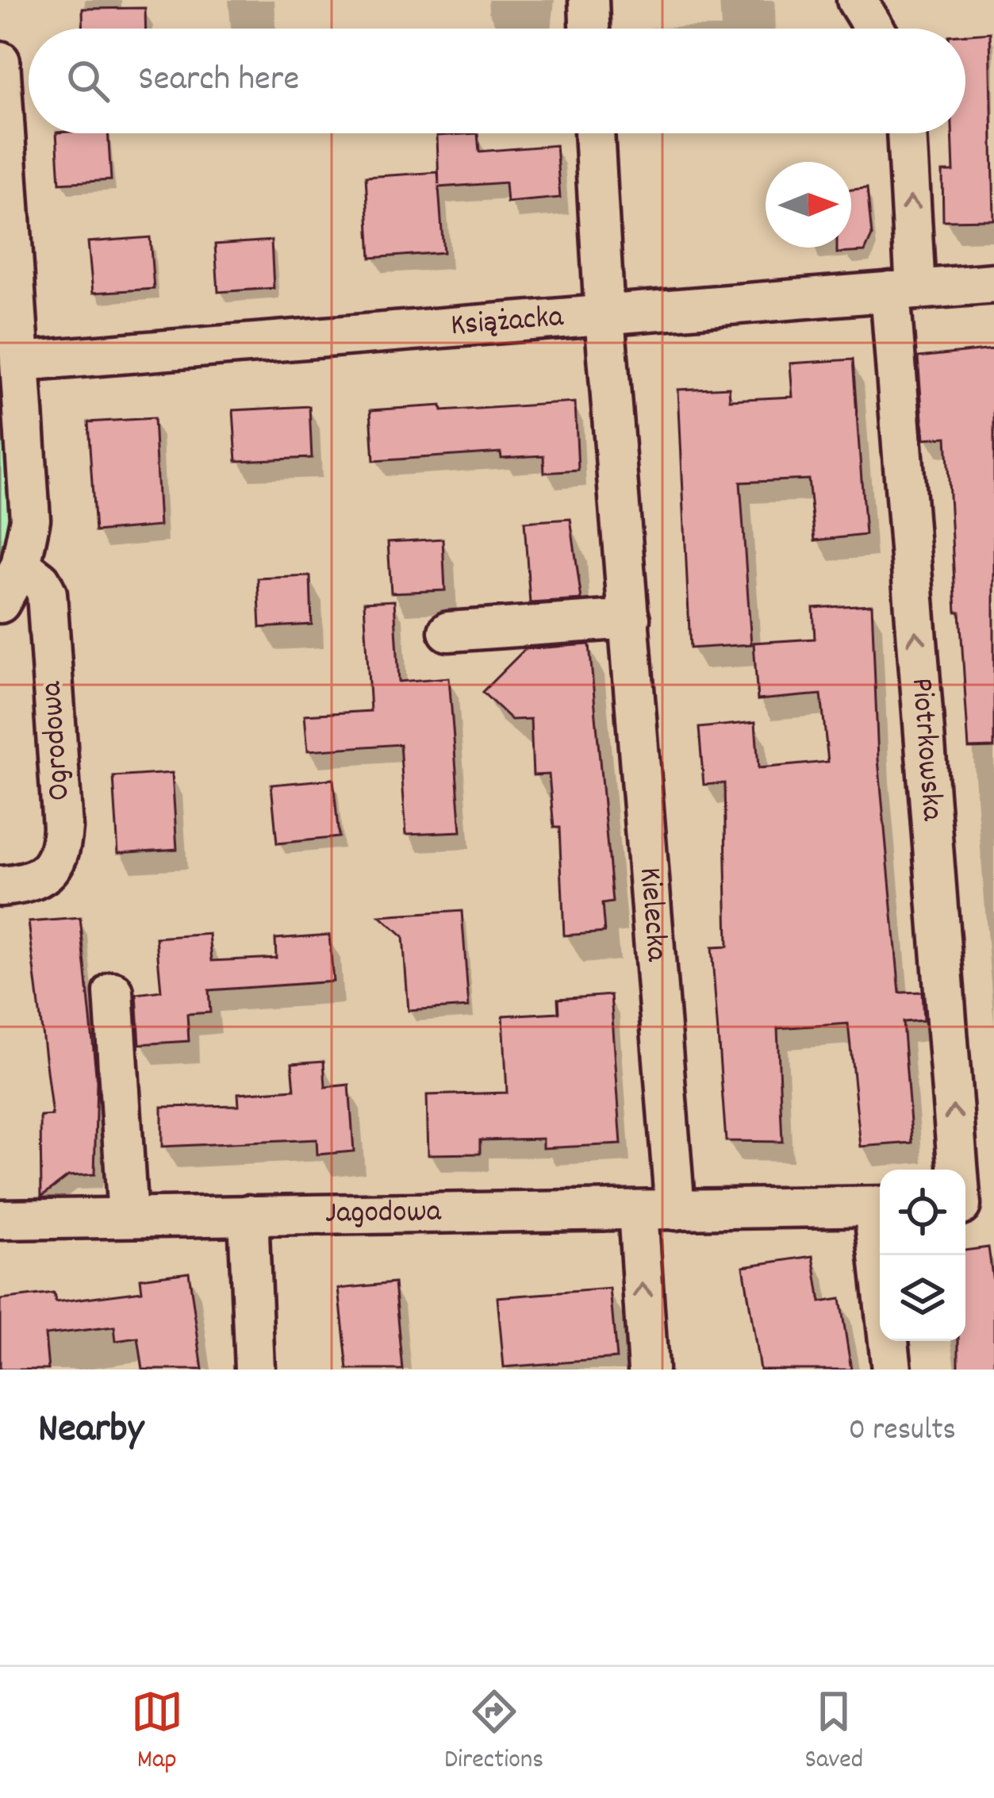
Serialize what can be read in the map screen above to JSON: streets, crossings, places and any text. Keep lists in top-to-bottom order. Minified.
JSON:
{"streets":{"street":["Książacka","Ogrodowa","Piotrkowska","Kielecka","Jagodowa"]},"crossings":[["Książacka","Piotrkowska"],["Książacka","Kielecka"],["Kielecka","Jagodowa"]],"one_way":["Piotrkowska"],"north":"right","page":{"search":"Search here","heading":["Nearby","0 results"],"nav":["Map","Directions","Saved"]}}
